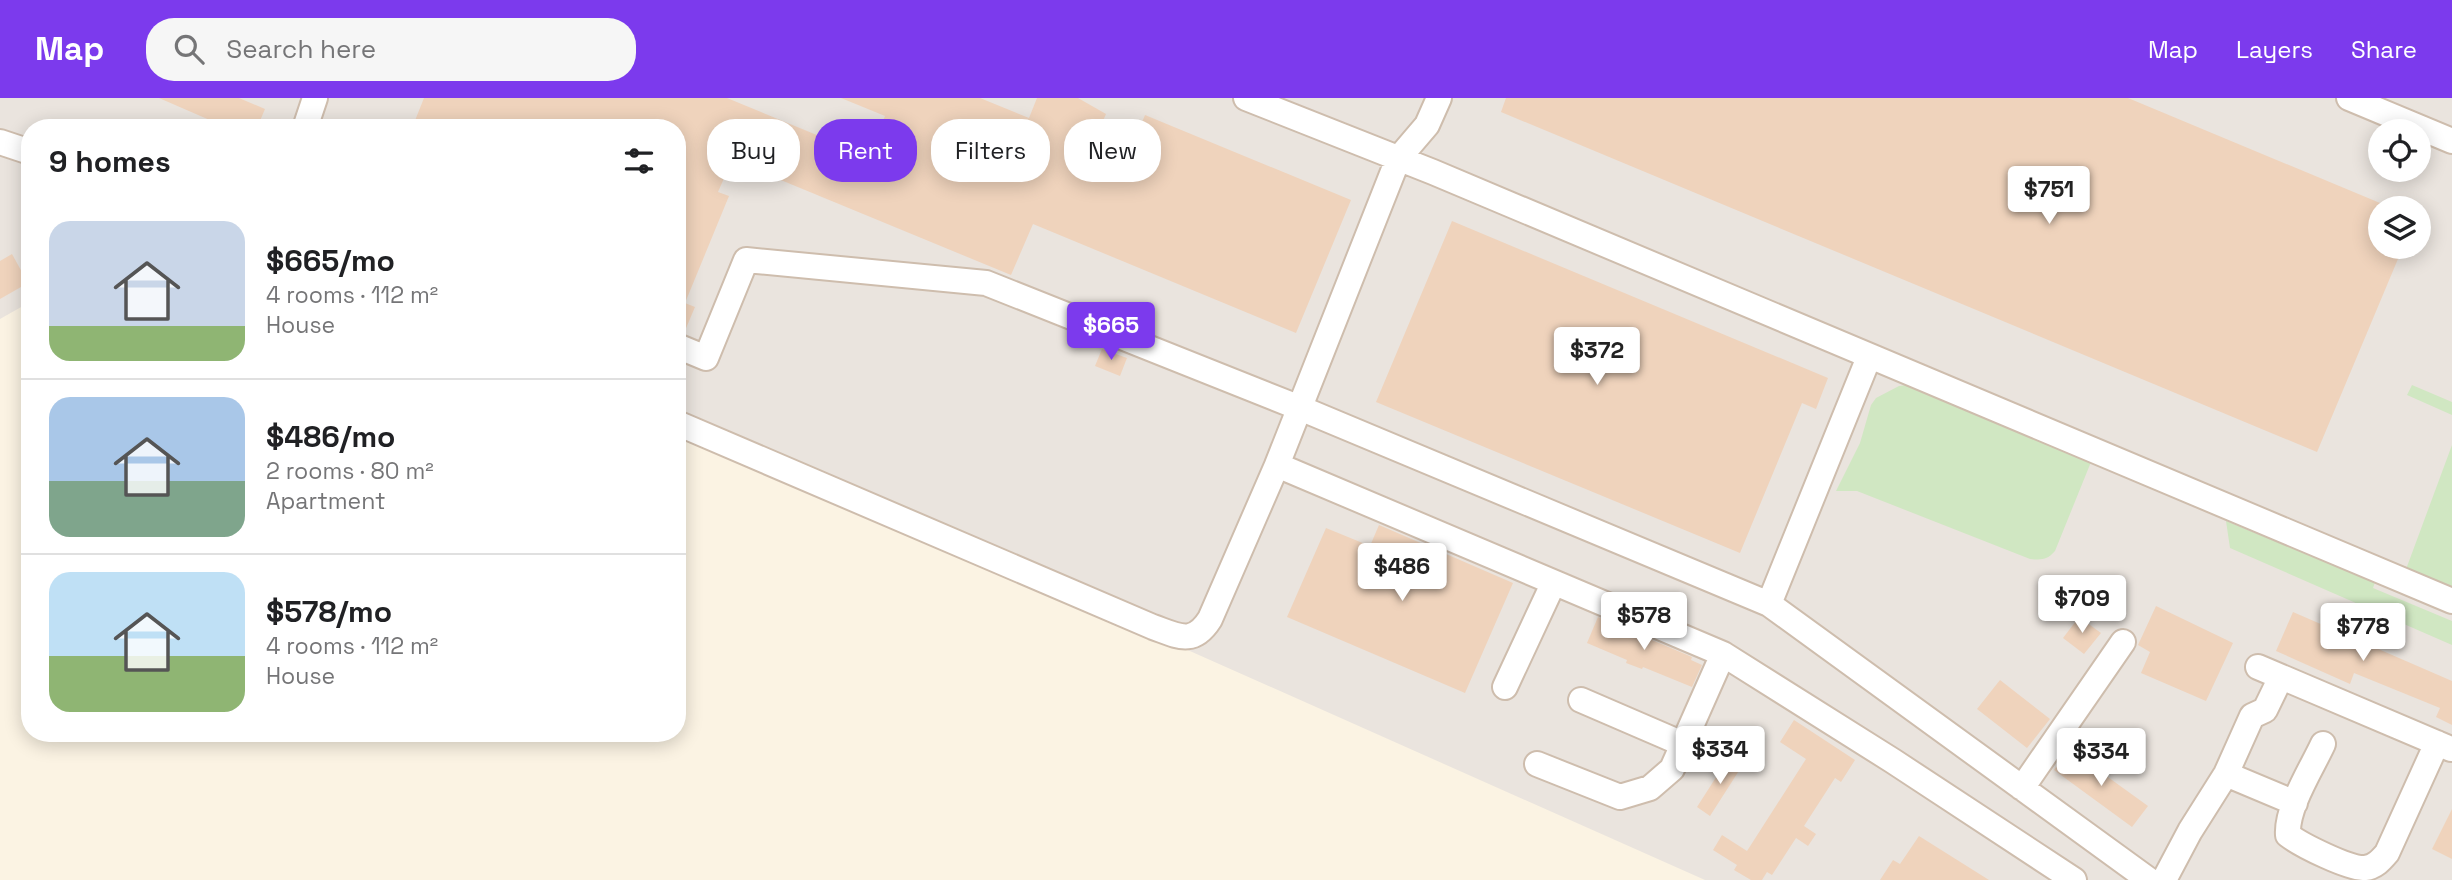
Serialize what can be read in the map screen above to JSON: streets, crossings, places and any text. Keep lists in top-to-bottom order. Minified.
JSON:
{"page":{"header":"Map","search":"Search here","nav":["Map","Layers","Share"],"chip":["Buy","Rent","Filters","New"],"heading":"9 homes","price":["$751","$665","$372","$486","$709","$578","$778","$334","$334"],"list":[{"name":"$665/mo","note":"4 rooms · 112 m² · House"},{"name":"$486/mo","note":"2 rooms · 80 m² · Apartment"},{"name":"$578/mo","note":"4 rooms · 112 m² · House"}]}}
